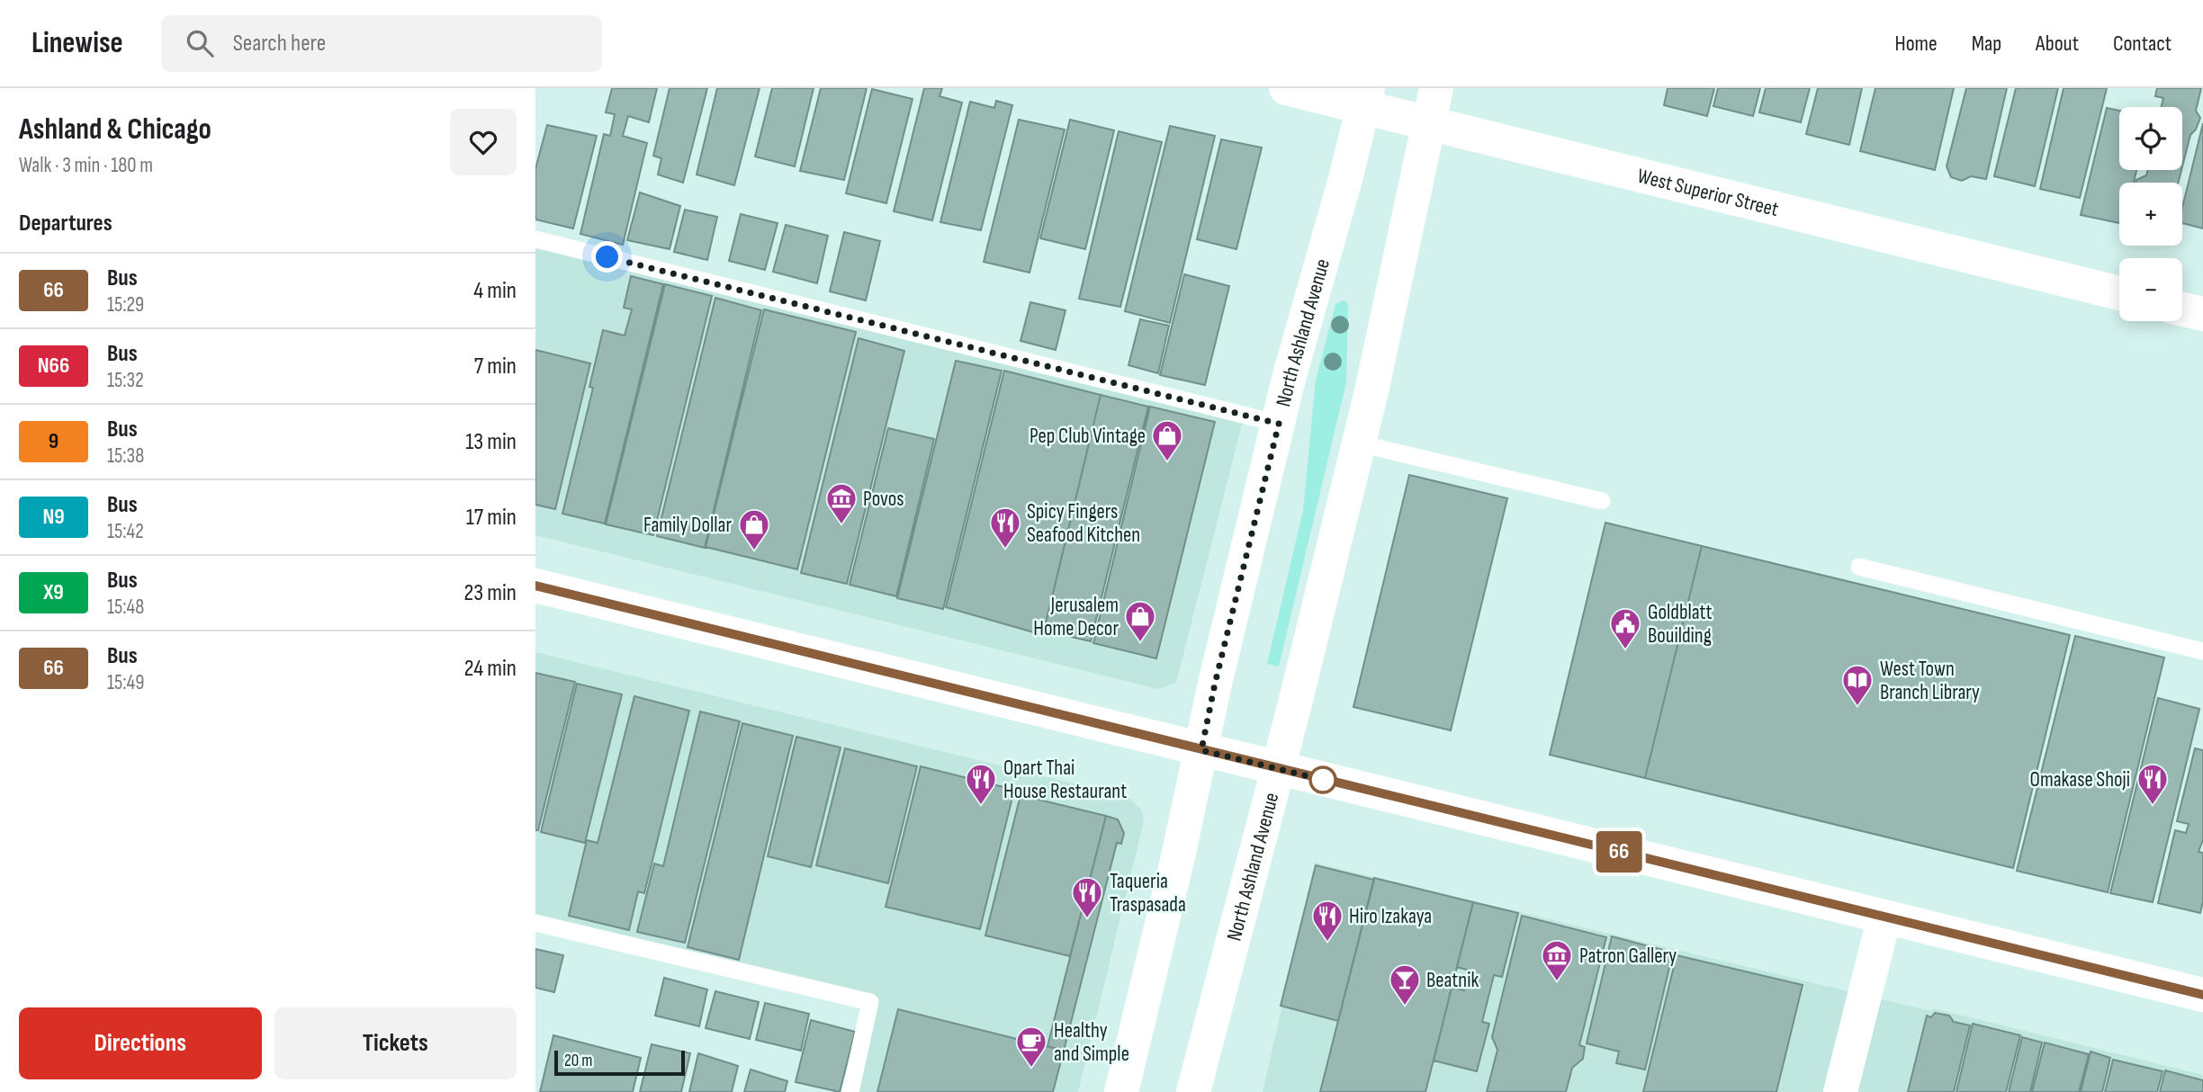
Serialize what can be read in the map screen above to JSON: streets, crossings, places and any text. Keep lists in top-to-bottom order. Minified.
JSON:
{"streets":{"main road":["West Superior Street","North Ashland Avenue"]},"crossings":[["West Superior Street","North Ashland Avenue"]],"places":{"shop":["Pep Club Vintage","Family Dollar","Jerusalem Home Decor"],"museum":["Povos","Patron Gallery"],"restaurant":["Spicy Fingers Seafood Kitchen","Opart Thai House Restaurant","Omakase Shoji","Taqueria Traspasada","Hiro Izakaya"],"public building":["Goldblatt Bouilding"],"library":["West Town Branch Library"],"bar":["Beatnik"],"cafe":["Healthy and Simple"]},"lines":["bus line 66"],"scale_bar":"20 m","page":{"header":"Linewise","search":"Search here","nav":["Home","Map","About","Contact"],"heading":[["Ashland & Chicago","Walk · 3 min · 180 m"],"Departures"],"on_map":"66","map_buttons":["+","−"],"list":[{"mark":"66","name":"Bus","note":"15:29","value":"4 min"},{"mark":"N66","name":"Bus","note":"15:32","value":"7 min"},{"mark":"9","name":"Bus","note":"15:38","value":"13 min"},{"mark":"N9","name":"Bus","note":"15:42","value":"17 min"},{"mark":"X9","name":"Bus","note":"15:48","value":"23 min"},{"mark":"66","name":"Bus","note":"15:49","value":"24 min"}],"buttons":["Directions","Tickets"],"scale":"20 m"}}
